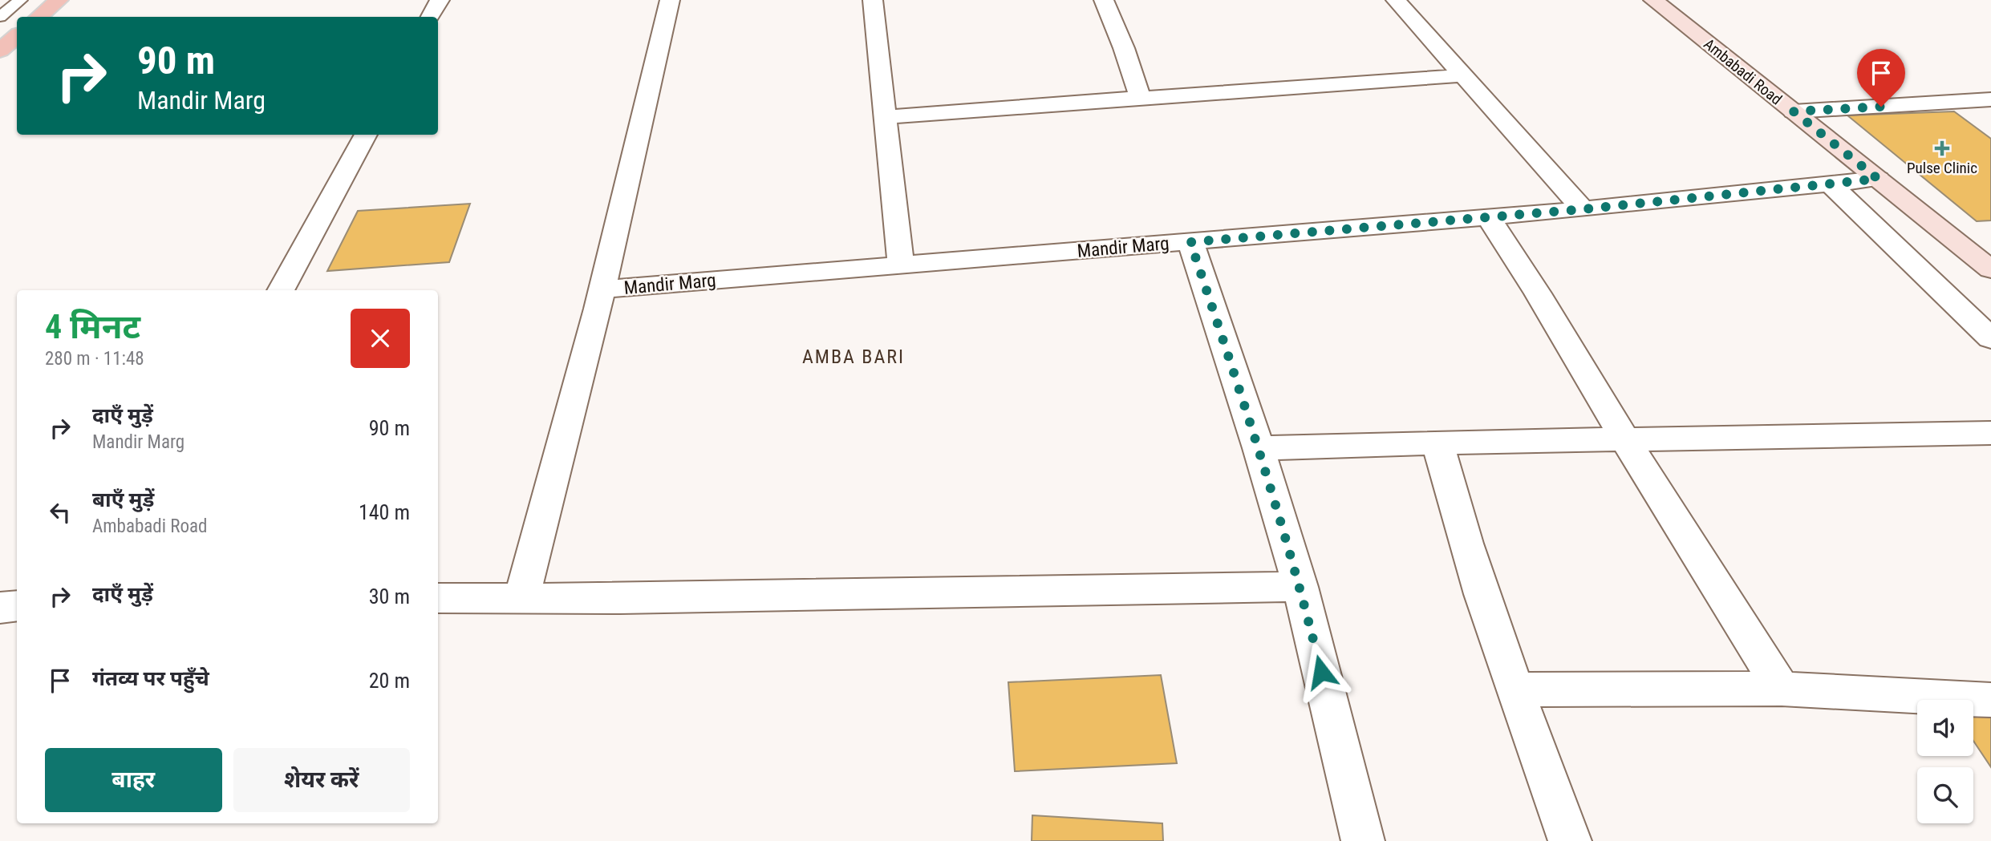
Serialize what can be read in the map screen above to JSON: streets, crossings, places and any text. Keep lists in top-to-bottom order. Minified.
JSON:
{"streets":{"street":["Ambabadi Road","Mandir Marg"]},"crossings":[["Ambabadi Road","Mandir Marg"]],"districts":["AMBA BARI"],"places":{"health":["Pulse Clinic"]},"page":{"turn":["90 m","Mandir Marg"],"heading":["4 मिनट","280 m · 11:48"],"list":[{"name":"दाएँ मुड़ें","note":"Mandir Marg","value":"90 m"},{"name":"बाएँ मुड़ें","note":"Ambabadi Road","value":"140 m"},{"name":"दाएँ मुड़ें","value":"30 m"},{"name":"गंतव्य पर पहुँचे","value":"20 m"}],"buttons":["बाहर","शेयर करें"]}}
